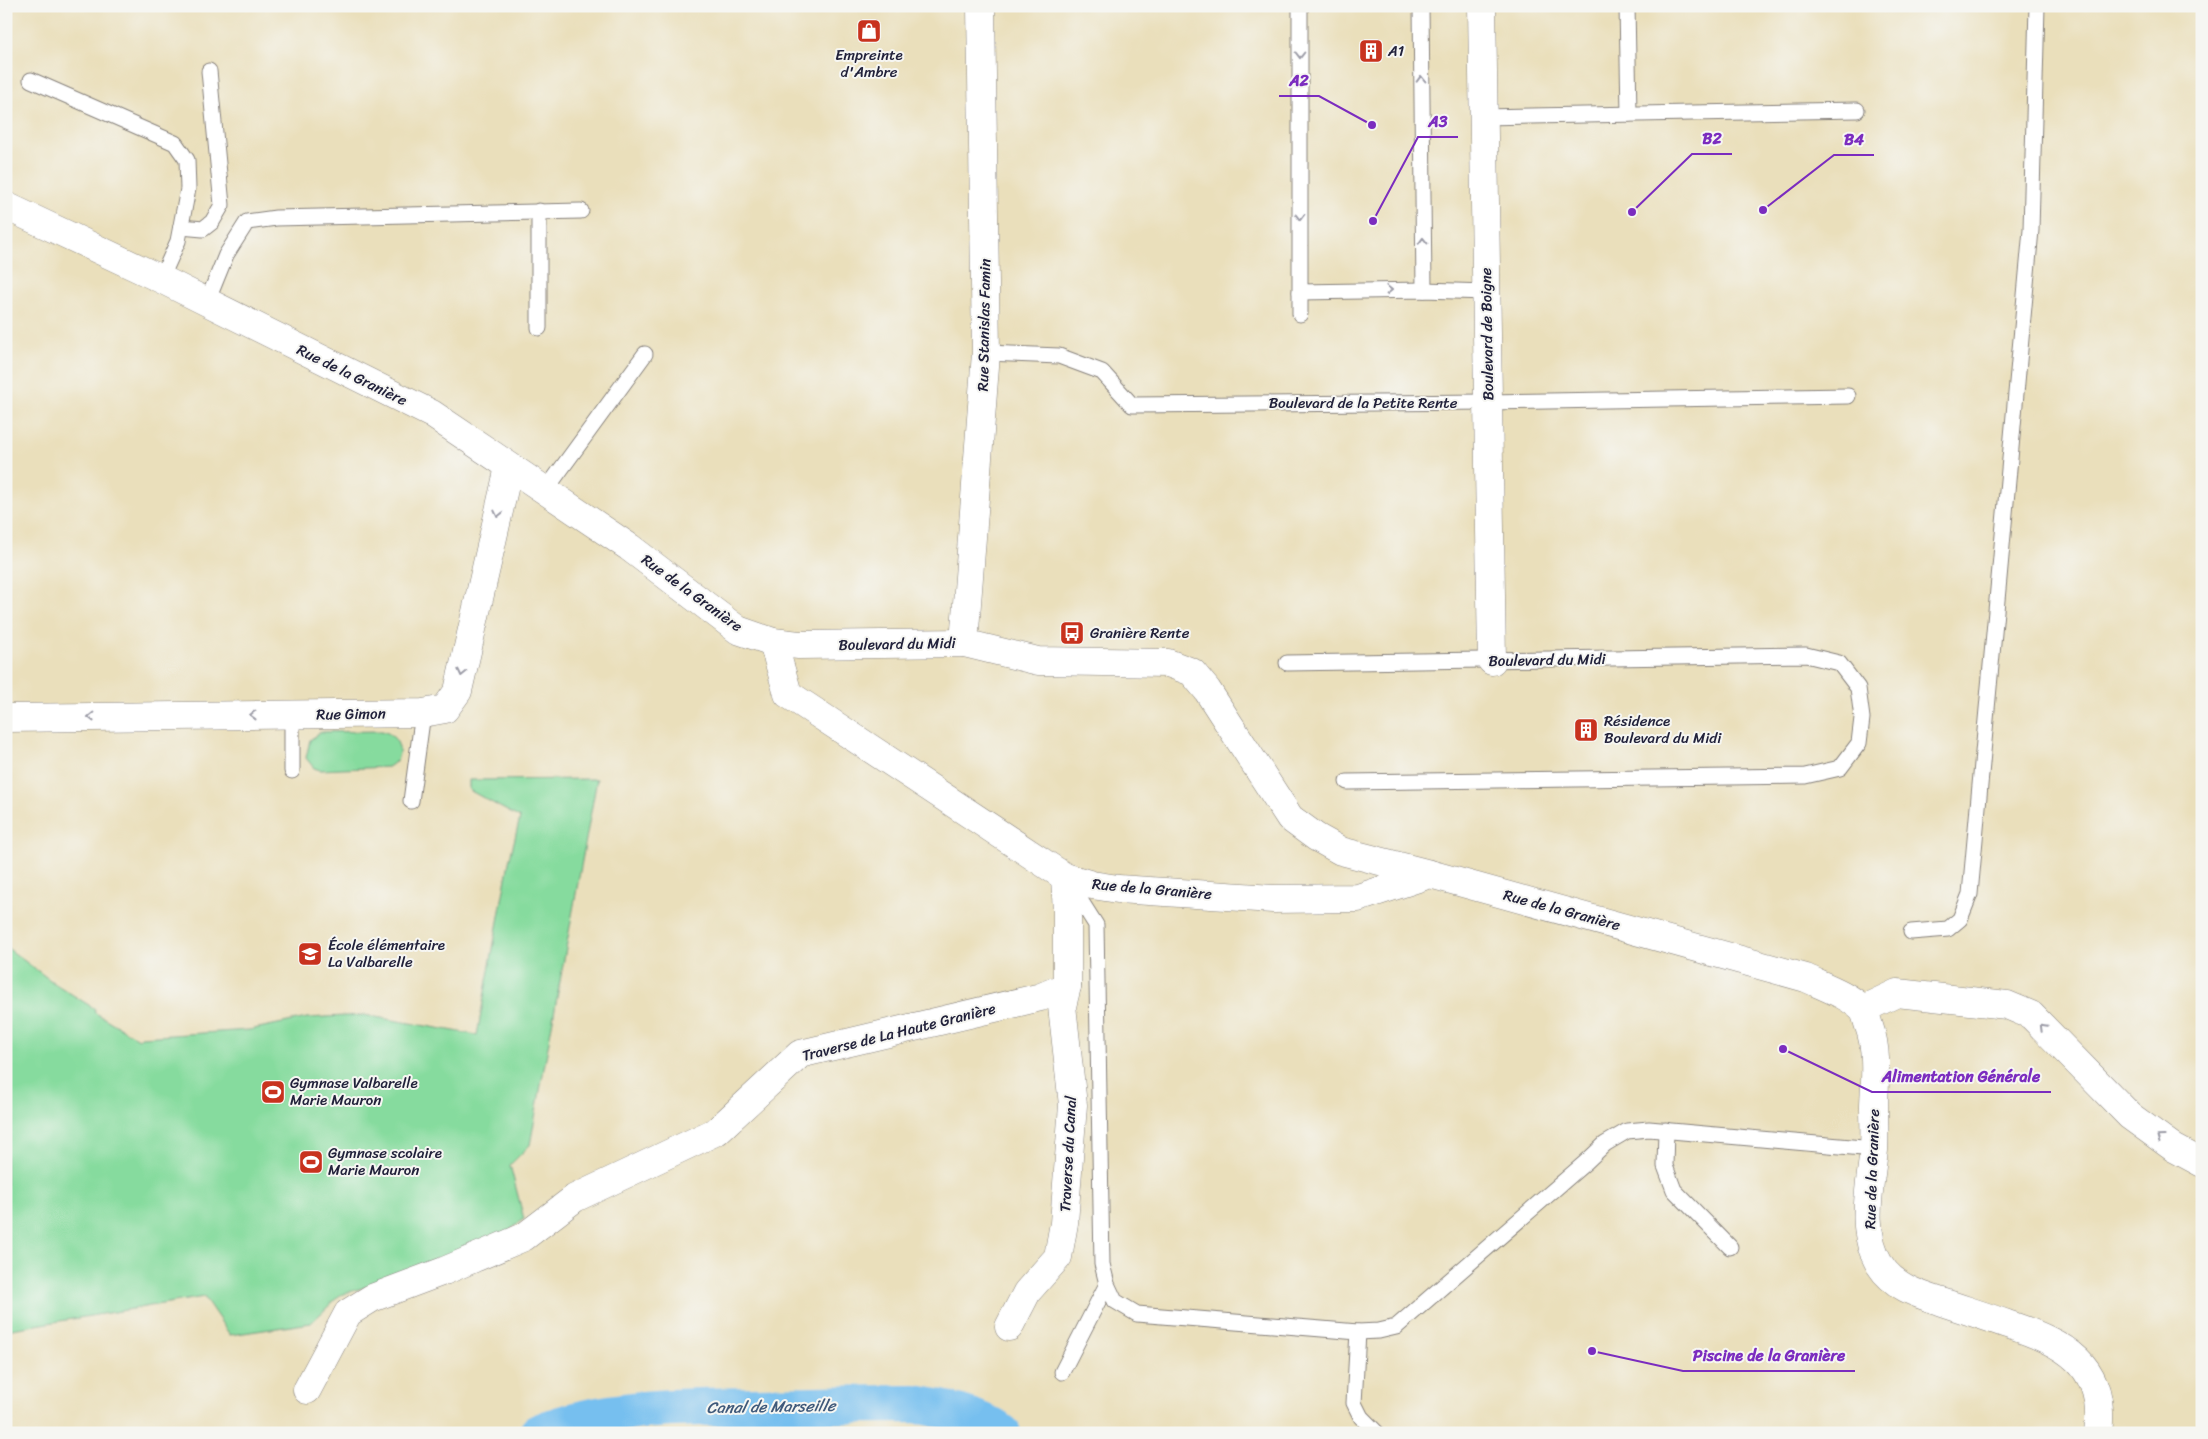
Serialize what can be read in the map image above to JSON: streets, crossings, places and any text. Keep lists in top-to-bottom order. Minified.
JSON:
{"streets":{"street":["Rue Stanislas Famin","Boulevard de Boigne","Rue de la Granière","Boulevard du Midi","Rue Gimon","Traverse de La Haute Granière","Traverse du Canal"],"lane":["Boulevard de la Petite Rente"]},"crossings":[["Rue Stanislas Famin","Boulevard de la Petite Rente"],["Rue Stanislas Famin","Boulevard du Midi"],["Boulevard de Boigne","Boulevard de la Petite Rente"],["Boulevard de Boigne","Boulevard du Midi"],["Rue de la Granière","Boulevard du Midi"],["Rue de la Granière","Rue Gimon"],["Rue de la Granière","Traverse du Canal"],["Traverse de La Haute Granière","Traverse du Canal"]],"water":["Canal de Marseille"],"places":{"shop":["Empreinte d'Ambre"],"building":["A1","Résidence Boulevard du Midi"],"other":["A2","B4","B2","A3","Alimentation Générale","Piscine de la Granière"],"bus stop":["Granière Rente"],"school or university":["École élémentaire La Valbarelle"],"sports":["Gymnase Valbarelle Marie Mauron","Gymnase scolaire Marie Mauron"]}}
